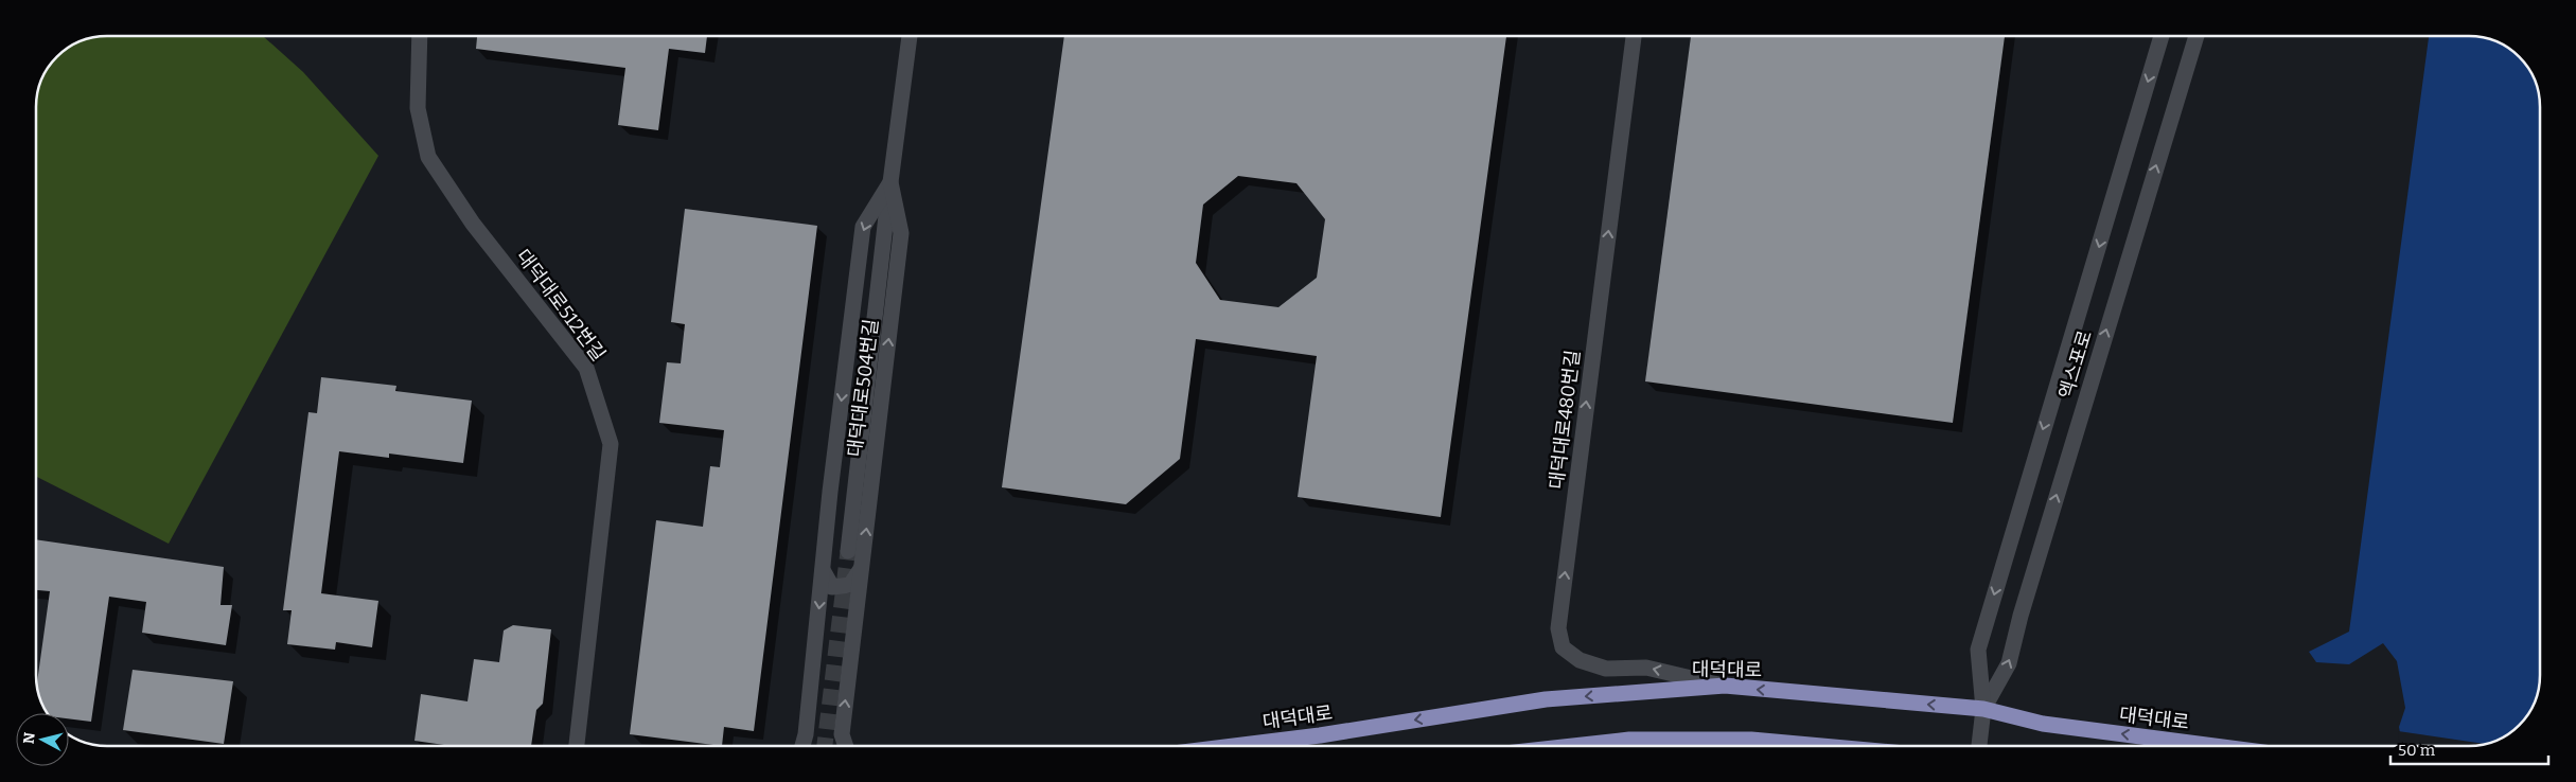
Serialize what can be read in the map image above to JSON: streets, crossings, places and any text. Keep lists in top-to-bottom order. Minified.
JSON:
{"streets":{"main road":["대덕대로"],"street":["대덕대로512번길","엑스포로","대덕대로504번길","대덕대로480번길"]},"crossings":[["엑스포로","대덕대로"],["대덕대로480번길","대덕대로"]],"one_way":["대덕대로480번길","대덕대로"],"scale_bar":"50 m","north":"left"}
